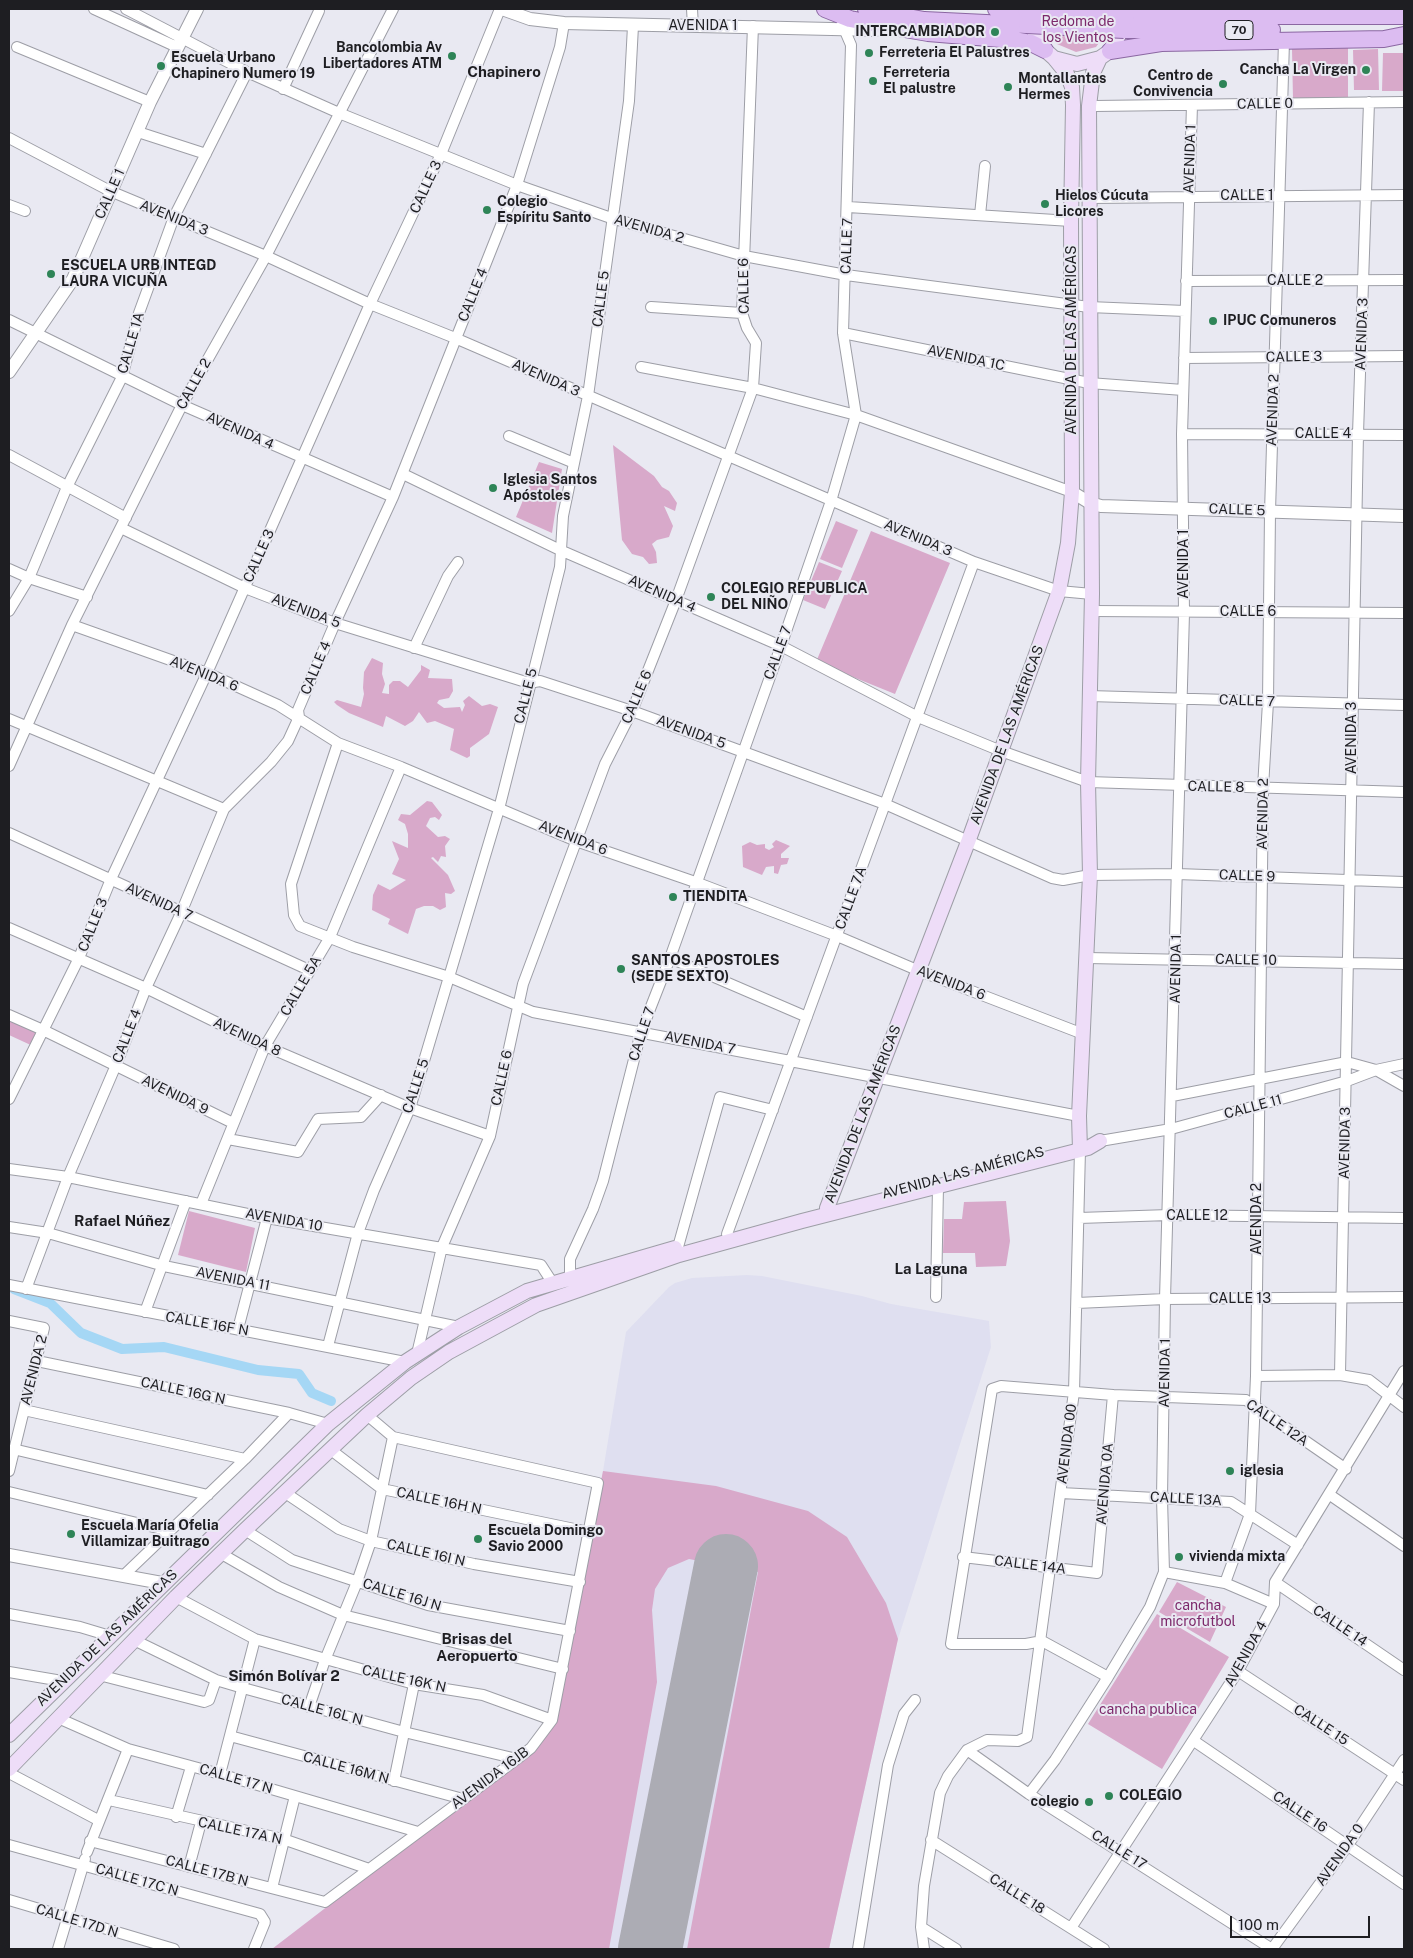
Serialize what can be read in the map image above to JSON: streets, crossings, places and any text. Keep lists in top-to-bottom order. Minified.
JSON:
{"streets":{"main road":["70","AVENIDA DE LAS AMÉRICAS","AVENIDA LAS AMÉRICAS"],"street":["AVENIDA 1","CALLE 0","CALLE 3","CALLE 1","AVENIDA 3","AVENIDA 2","CALLE 7","CALLE 2","CALLE 6","CALLE 4","CALLE 5","CALLE 1A","AVENIDA 1C","AVENIDA 4","AVENIDA 5","AVENIDA 6","CALLE 8","CALLE 9","CALLE 7A","AVENIDA 7","CALLE 10","CALLE 5A","AVENIDA 8","AVENIDA 9","CALLE 11","CALLE 12","AVENIDA 10","AVENIDA 11","CALLE 13","CALLE 16F N","CALLE 16G N","CALLE 12A","AVENIDA 00","AVENIDA 0A","CALLE 13A","CALLE 16H N","CALLE 16I N","CALLE 14A","CALLE 16J N","CALLE 14","CALLE 16K N","CALLE 16L N","CALLE 15","CALLE 16M N","AVENIDA 16JB","CALLE 17 N","CALLE 16","CALLE 17A N","CALLE 17","AVENIDA 0","CALLE 17B N","CALLE 17C N","CALLE 18","CALLE 17D N"]},"crossings":[["AVENIDA 1","CALLE 0"],["AVENIDA 1","CALLE 3"],["AVENIDA 1","CALLE 1"],["AVENIDA 1","AVENIDA 2"],["AVENIDA 1","CALLE 7"],["AVENIDA 1","CALLE 2"],["AVENIDA 1","CALLE 6"],["AVENIDA 1","CALLE 4"],["AVENIDA 1","CALLE 5"],["AVENIDA 1","AVENIDA 1C"],["AVENIDA 1","CALLE 8"],["AVENIDA 1","CALLE 9"],["AVENIDA 1","CALLE 10"],["AVENIDA 1","CALLE 11"],["AVENIDA 1","CALLE 12"],["AVENIDA 1","CALLE 13"],["AVENIDA 1","CALLE 12A"],["AVENIDA 1","CALLE 13A"],["AVENIDA 1","CALLE 17"],["70","AVENIDA DE LAS AMÉRICAS"],["CALLE 0","AVENIDA 3"],["CALLE 0","AVENIDA 2"],["CALLE 3","AVENIDA 3"],["CALLE 3","AVENIDA 2"],["CALLE 3","AVENIDA 4"],["CALLE 3","AVENIDA 5"],["CALLE 3","AVENIDA 6"],["CALLE 3","AVENIDA 7"],["CALLE 3","AVENIDA 8"],["CALLE 3","AVENIDA 9"],["CALLE 1","AVENIDA 3"],["CALLE 1","AVENIDA 2"],["CALLE 1","AVENIDA DE LAS AMÉRICAS"],["CALLE 1","AVENIDA 4"],["AVENIDA 3","CALLE 7"],["AVENIDA 3","CALLE 2"],["AVENIDA 3","CALLE 6"],["AVENIDA 3","CALLE 4"],["AVENIDA 3","CALLE 5"],["AVENIDA 3","AVENIDA DE LAS AMÉRICAS"],["AVENIDA 3","CALLE 1A"],["AVENIDA 3","CALLE 8"],["AVENIDA 3","CALLE 9"],["AVENIDA 3","CALLE 7A"],["AVENIDA 3","CALLE 10"],["AVENIDA 3","CALLE 11"],["AVENIDA 3","CALLE 12"],["AVENIDA 3","CALLE 13"],["AVENIDA 2","CALLE 7"],["AVENIDA 2","CALLE 2"],["AVENIDA 2","CALLE 6"],["AVENIDA 2","CALLE 4"],["AVENIDA 2","CALLE 5"],["AVENIDA 2","AVENIDA DE LAS AMÉRICAS"],["AVENIDA 2","CALLE 1A"],["AVENIDA 2","CALLE 8"],["AVENIDA 2","CALLE 9"],["AVENIDA 2","CALLE 10"],["AVENIDA 2","CALLE 11"],["AVENIDA 2","CALLE 12"],["AVENIDA 2","CALLE 13"],["AVENIDA 2","CALLE 16G N"],["AVENIDA 2","CALLE 12A"],["AVENIDA 2","CALLE 13A"],["CALLE 7","AVENIDA DE LAS AMÉRICAS"],["CALLE 7","AVENIDA 1C"],["CALLE 7","AVENIDA 4"],["CALLE 7","AVENIDA 5"],["CALLE 7","AVENIDA 6"],["CALLE 7","AVENIDA 7"],["CALLE 2","AVENIDA 4"],["CALLE 2","AVENIDA 5"],["CALLE 2","AVENIDA 6"],["CALLE 6","AVENIDA DE LAS AMÉRICAS"],["CALLE 6","AVENIDA 4"],["CALLE 6","AVENIDA 5"],["CALLE 6","AVENIDA 6"],["CALLE 6","AVENIDA 7"],["CALLE 6","AVENIDA 8"],["CALLE 6","AVENIDA 10"],["CALLE 6","AVENIDA 11"],["CALLE 4","AVENIDA 4"],["CALLE 4","AVENIDA 5"],["CALLE 4","AVENIDA 6"],["CALLE 4","AVENIDA 7"],["CALLE 4","AVENIDA 8"],["CALLE 4","AVENIDA 9"],["CALLE 4","AVENIDA 10"],["CALLE 4","AVENIDA 11"],["CALLE 4","CALLE 16F N"],["CALLE 5","AVENIDA DE LAS AMÉRICAS"],["CALLE 5","AVENIDA 4"],["CALLE 5","AVENIDA 5"],["CALLE 5","AVENIDA 6"],["CALLE 5","AVENIDA 7"],["CALLE 5","AVENIDA 8"],["CALLE 5","AVENIDA 10"],["CALLE 5","AVENIDA 11"],["CALLE 5","CALLE 16F N"],["AVENIDA DE LAS AMÉRICAS","AVENIDA 1C"],["AVENIDA DE LAS AMÉRICAS","AVENIDA 4"],["AVENIDA DE LAS AMÉRICAS","AVENIDA 5"],["AVENIDA DE LAS AMÉRICAS","AVENIDA 6"],["AVENIDA DE LAS AMÉRICAS","CALLE 8"],["AVENIDA DE LAS AMÉRICAS","CALLE 9"],["AVENIDA DE LAS AMÉRICAS","CALLE 7A"],["AVENIDA DE LAS AMÉRICAS","AVENIDA 7"],["AVENIDA DE LAS AMÉRICAS","CALLE 10"],["AVENIDA DE LAS AMÉRICAS","CALLE 11"],["AVENIDA DE LAS AMÉRICAS","AVENIDA LAS AMÉRICAS"],["AVENIDA DE LAS AMÉRICAS","AVENIDA 10"],["AVENIDA DE LAS AMÉRICAS","AVENIDA 11"],["AVENIDA DE LAS AMÉRICAS","CALLE 16F N"],["AVENIDA DE LAS AMÉRICAS","CALLE 16G N"],["AVENIDA DE LAS AMÉRICAS","AVENIDA 00"],["AVENIDA DE LAS AMÉRICAS","CALLE 16H N"],["AVENIDA DE LAS AMÉRICAS","CALLE 16I N"],["AVENIDA DE LAS AMÉRICAS","CALLE 16J N"],["AVENIDA DE LAS AMÉRICAS","CALLE 16K N"],["AVENIDA DE LAS AMÉRICAS","CALLE 16L N"],["AVENIDA DE LAS AMÉRICAS","CALLE 17 N"],["CALLE 1A","AVENIDA 4"],["AVENIDA 4","CALLE 8"],["AVENIDA 4","CALLE 7A"],["AVENIDA 4","CALLE 12A"],["AVENIDA 4","CALLE 13A"],["AVENIDA 4","CALLE 14"],["AVENIDA 4","CALLE 15"],["AVENIDA 4","CALLE 16"],["AVENIDA 4","CALLE 17"],["AVENIDA 4","CALLE 18"],["AVENIDA 5","CALLE 9"],["AVENIDA 5","CALLE 7A"],["AVENIDA 6","CALLE 7A"],["AVENIDA 6","AVENIDA 7"],["AVENIDA 6","CALLE 5A"],["CALLE 7A","AVENIDA 7"],["AVENIDA 7","CALLE 5A"],["CALLE 5A","AVENIDA 8"],["CALLE 5A","AVENIDA 9"],["CALLE 5A","AVENIDA 10"],["AVENIDA LAS AMÉRICAS","AVENIDA 00"],["CALLE 12","AVENIDA 00"],["CALLE 13","AVENIDA 00"],["CALLE 12A","AVENIDA 00"],["CALLE 12A","AVENIDA 0A"],["CALLE 12A","CALLE 14A"],["AVENIDA 00","CALLE 13A"],["AVENIDA 00","CALLE 14A"],["AVENIDA 00","CALLE 17"],["AVENIDA 0A","CALLE 13A"],["AVENIDA 0A","CALLE 14A"],["CALLE 16H N","AVENIDA 16JB"],["CALLE 16I N","AVENIDA 16JB"],["CALLE 16J N","AVENIDA 16JB"],["CALLE 16K N","AVENIDA 16JB"],["CALLE 16L N","AVENIDA 16JB"],["CALLE 15","AVENIDA 0"],["CALLE 16M N","AVENIDA 16JB"],["AVENIDA 16JB","CALLE 17 N"],["AVENIDA 16JB","CALLE 17A N"],["AVENIDA 16JB","CALLE 17B N"],["CALLE 16","AVENIDA 0"],["CALLE 17","AVENIDA 0"]],"districts":["Chapinero","Rafael Núñez","La Laguna","Brisas del Aeropuerto","Simón Bolívar 2"],"parks":["Redoma de los Vientos","cancha microfutbol","cancha publica"],"places":["INTERCAMBIADOR","Ferreteria El Palustres","Bancolombia Av Libertadores ATM","Escuela Urbano Chapinero Numero 19","Cancha La Virgen","Ferreteria El palustre","Centro de Convivencia","Montallantas Hermes","Hielos Cúcuta Licores","Colegio Espíritu Santo","ESCUELA URB INTEGD LAURA VICUÑA","IPUC Comuneros","Iglesia Santos Apóstoles","COLEGIO REPUBLICA DEL NIÑO","TIENDITA","SANTOS APOSTOLES (SEDE SEXTO)","iglesia","Escuela María Ofelia Villamizar Buitrago","Escuela Domingo Savio 2000","vivienda mixta","COLEGIO","colegio"],"scale_bar":"100 m"}
